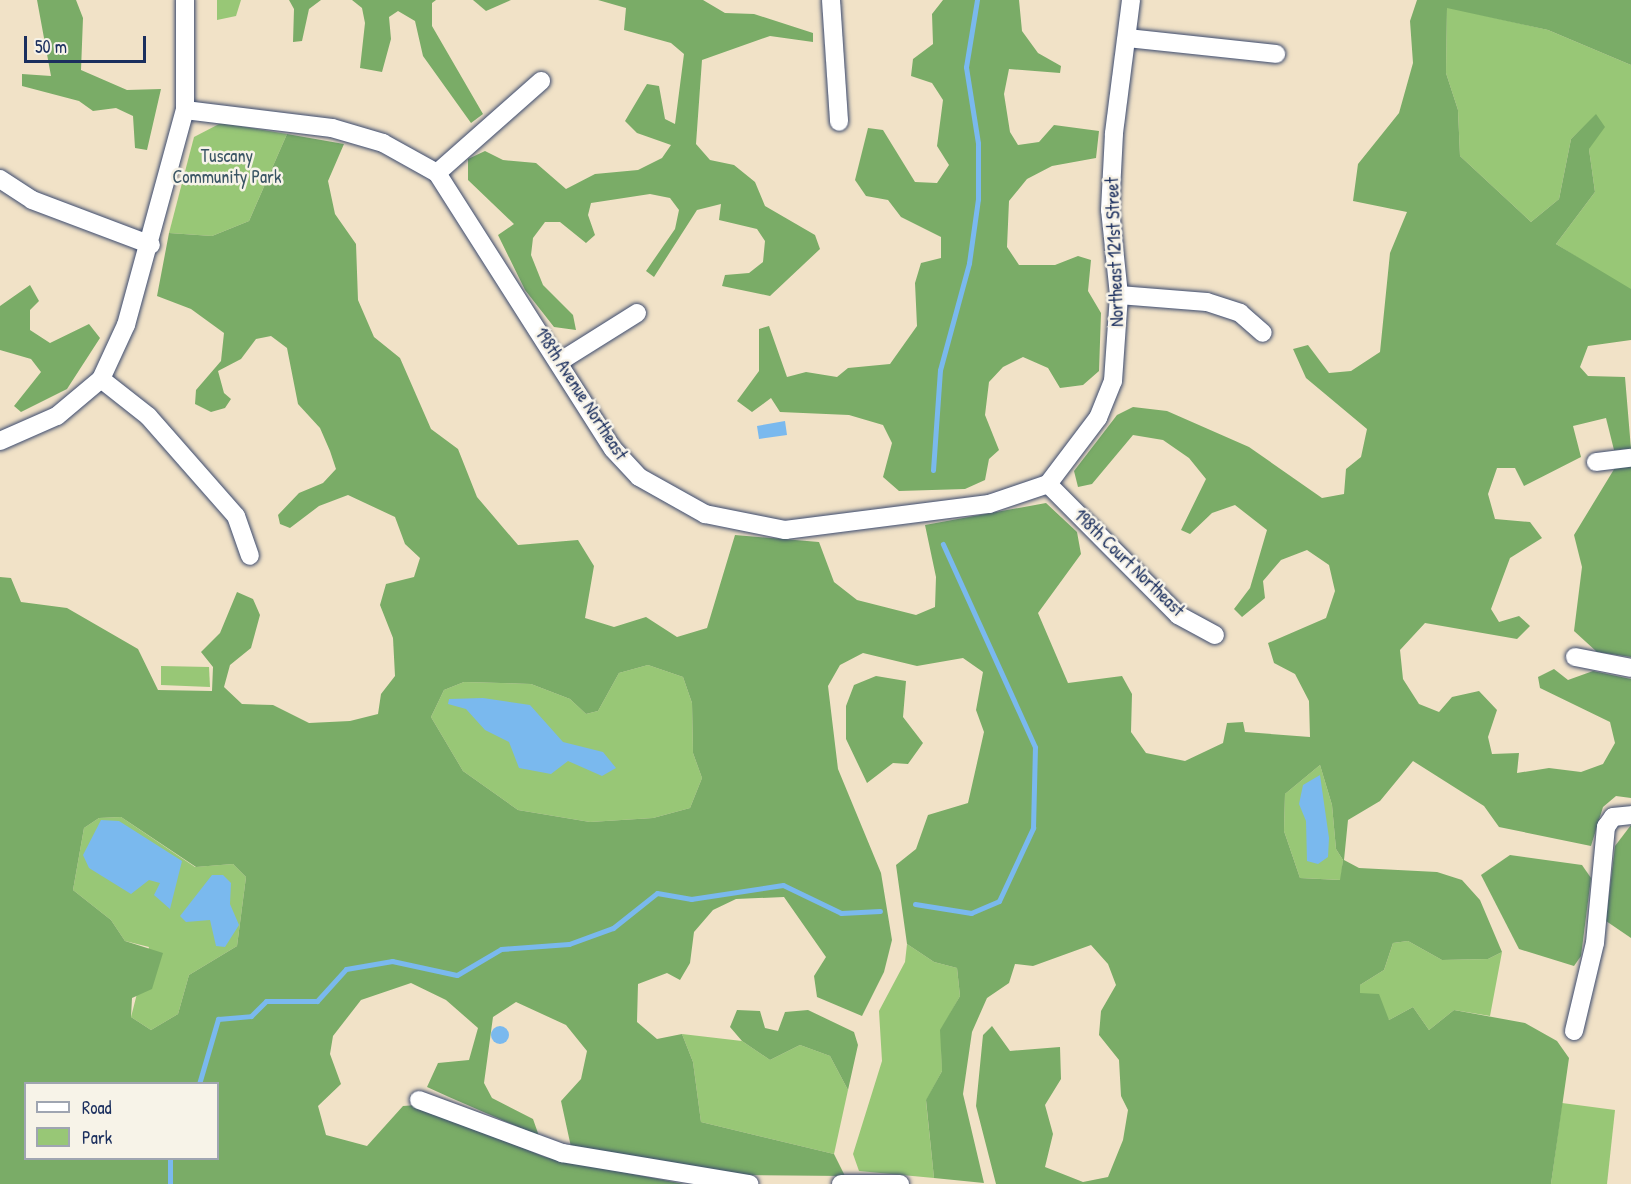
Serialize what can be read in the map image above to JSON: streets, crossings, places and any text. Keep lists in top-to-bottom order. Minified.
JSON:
{"streets":{"street":["Northeast 121st Street","198th Avenue Northeast","198th Court Northeast"]},"crossings":[["Northeast 121st Street","198th Avenue Northeast"],["Northeast 121st Street","198th Court Northeast"],["198th Avenue Northeast","198th Court Northeast"]],"parks":["Tuscany Community Park"],"legend":["Road","Park"],"scale_bar":"50 m"}
